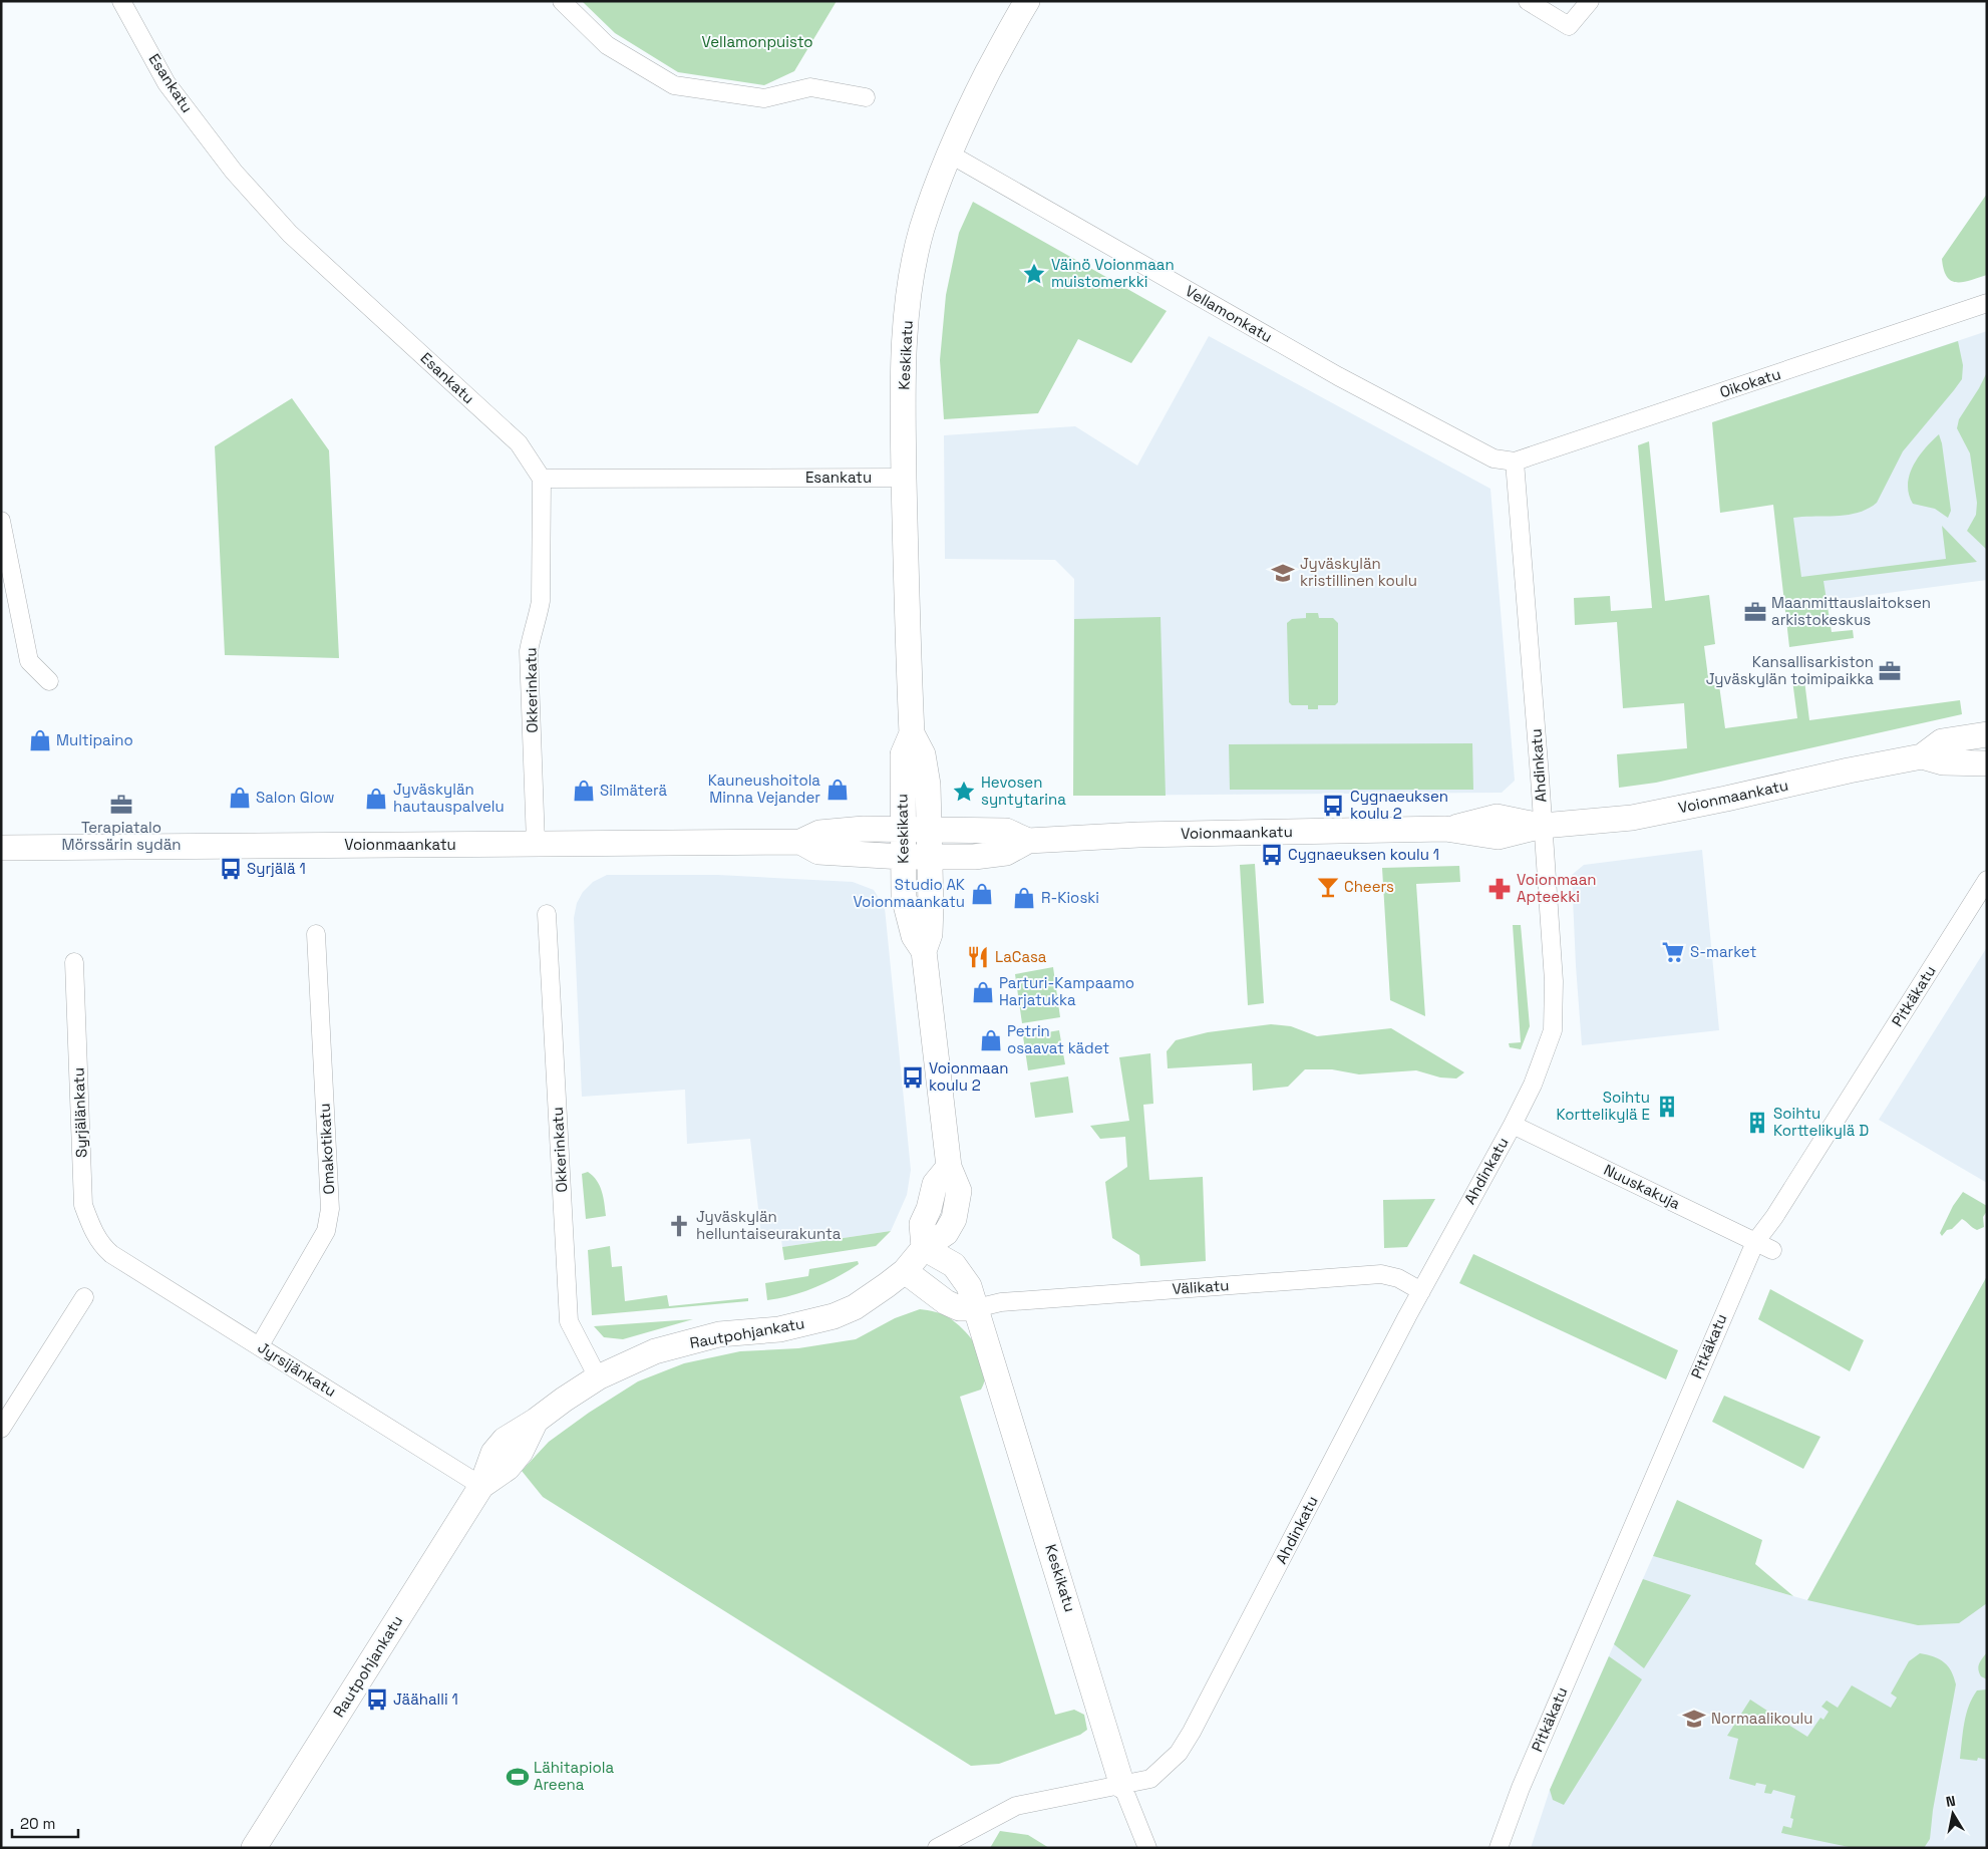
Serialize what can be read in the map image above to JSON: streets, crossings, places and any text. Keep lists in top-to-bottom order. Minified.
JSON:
{"streets":{"street":["Esankatu","Vellamonkatu","Keskikatu","Oikokatu","Okkerinkatu","Ahdinkatu","Voionmaankatu","Pitkäkatu","Syrjälänkatu","Omakotikatu","Nuuskakuja","Välikatu","Rautpohjankatu","Jyrsijänkatu"]},"crossings":[["Esankatu","Keskikatu"],["Esankatu","Okkerinkatu"],["Vellamonkatu","Keskikatu"],["Vellamonkatu","Oikokatu"],["Vellamonkatu","Ahdinkatu"],["Keskikatu","Ahdinkatu"],["Keskikatu","Voionmaankatu"],["Keskikatu","Välikatu"],["Keskikatu","Rautpohjankatu"],["Oikokatu","Ahdinkatu"],["Okkerinkatu","Voionmaankatu"],["Okkerinkatu","Rautpohjankatu"],["Ahdinkatu","Voionmaankatu"],["Ahdinkatu","Nuuskakuja"],["Ahdinkatu","Välikatu"],["Pitkäkatu","Nuuskakuja"],["Syrjälänkatu","Jyrsijänkatu"],["Omakotikatu","Jyrsijänkatu"],["Rautpohjankatu","Jyrsijänkatu"]],"parks":["Vellamonpuisto"],"places":{"place":["Väinö Voionmaan muistomerkki","Hevosen syntytarina"],"school or university":["Jyväskylän kristillinen koulu","Normaalikoulu"],"office":["Maanmittauslaitoksen arkistokeskus","Kansallisarkiston Jyväskylän toimipaikka","Terapiatalo Mörssärin sydän"],"shop":["Multipaino","Kauneushoitola Minna Vejander","Silmäterä","Salon Glow","Jyväskylän hautauspalvelu","Studio AK Voionmaankatu","R-Kioski","Parturi-Kampaamo Harjatukka","Petrin osaavat kädet"],"bus stop":["Cygnaeuksen koulu 2","Cygnaeuksen koulu 1","Syrjälä 1","Voionmaan koulu 2","Jäähalli 1"],"bar":["Cheers"],"pharmacy":["Voionmaan Apteekki"],"supermarket":["S-market"],"restaurant":["LaCasa"],"building":["Soihtu Korttelikylä E","Soihtu Korttelikylä D"],"church":["Jyväskylän helluntaiseurakunta"],"sports":["Lähitapiola Areena"]},"scale_bar":"20 m","north":"top"}
